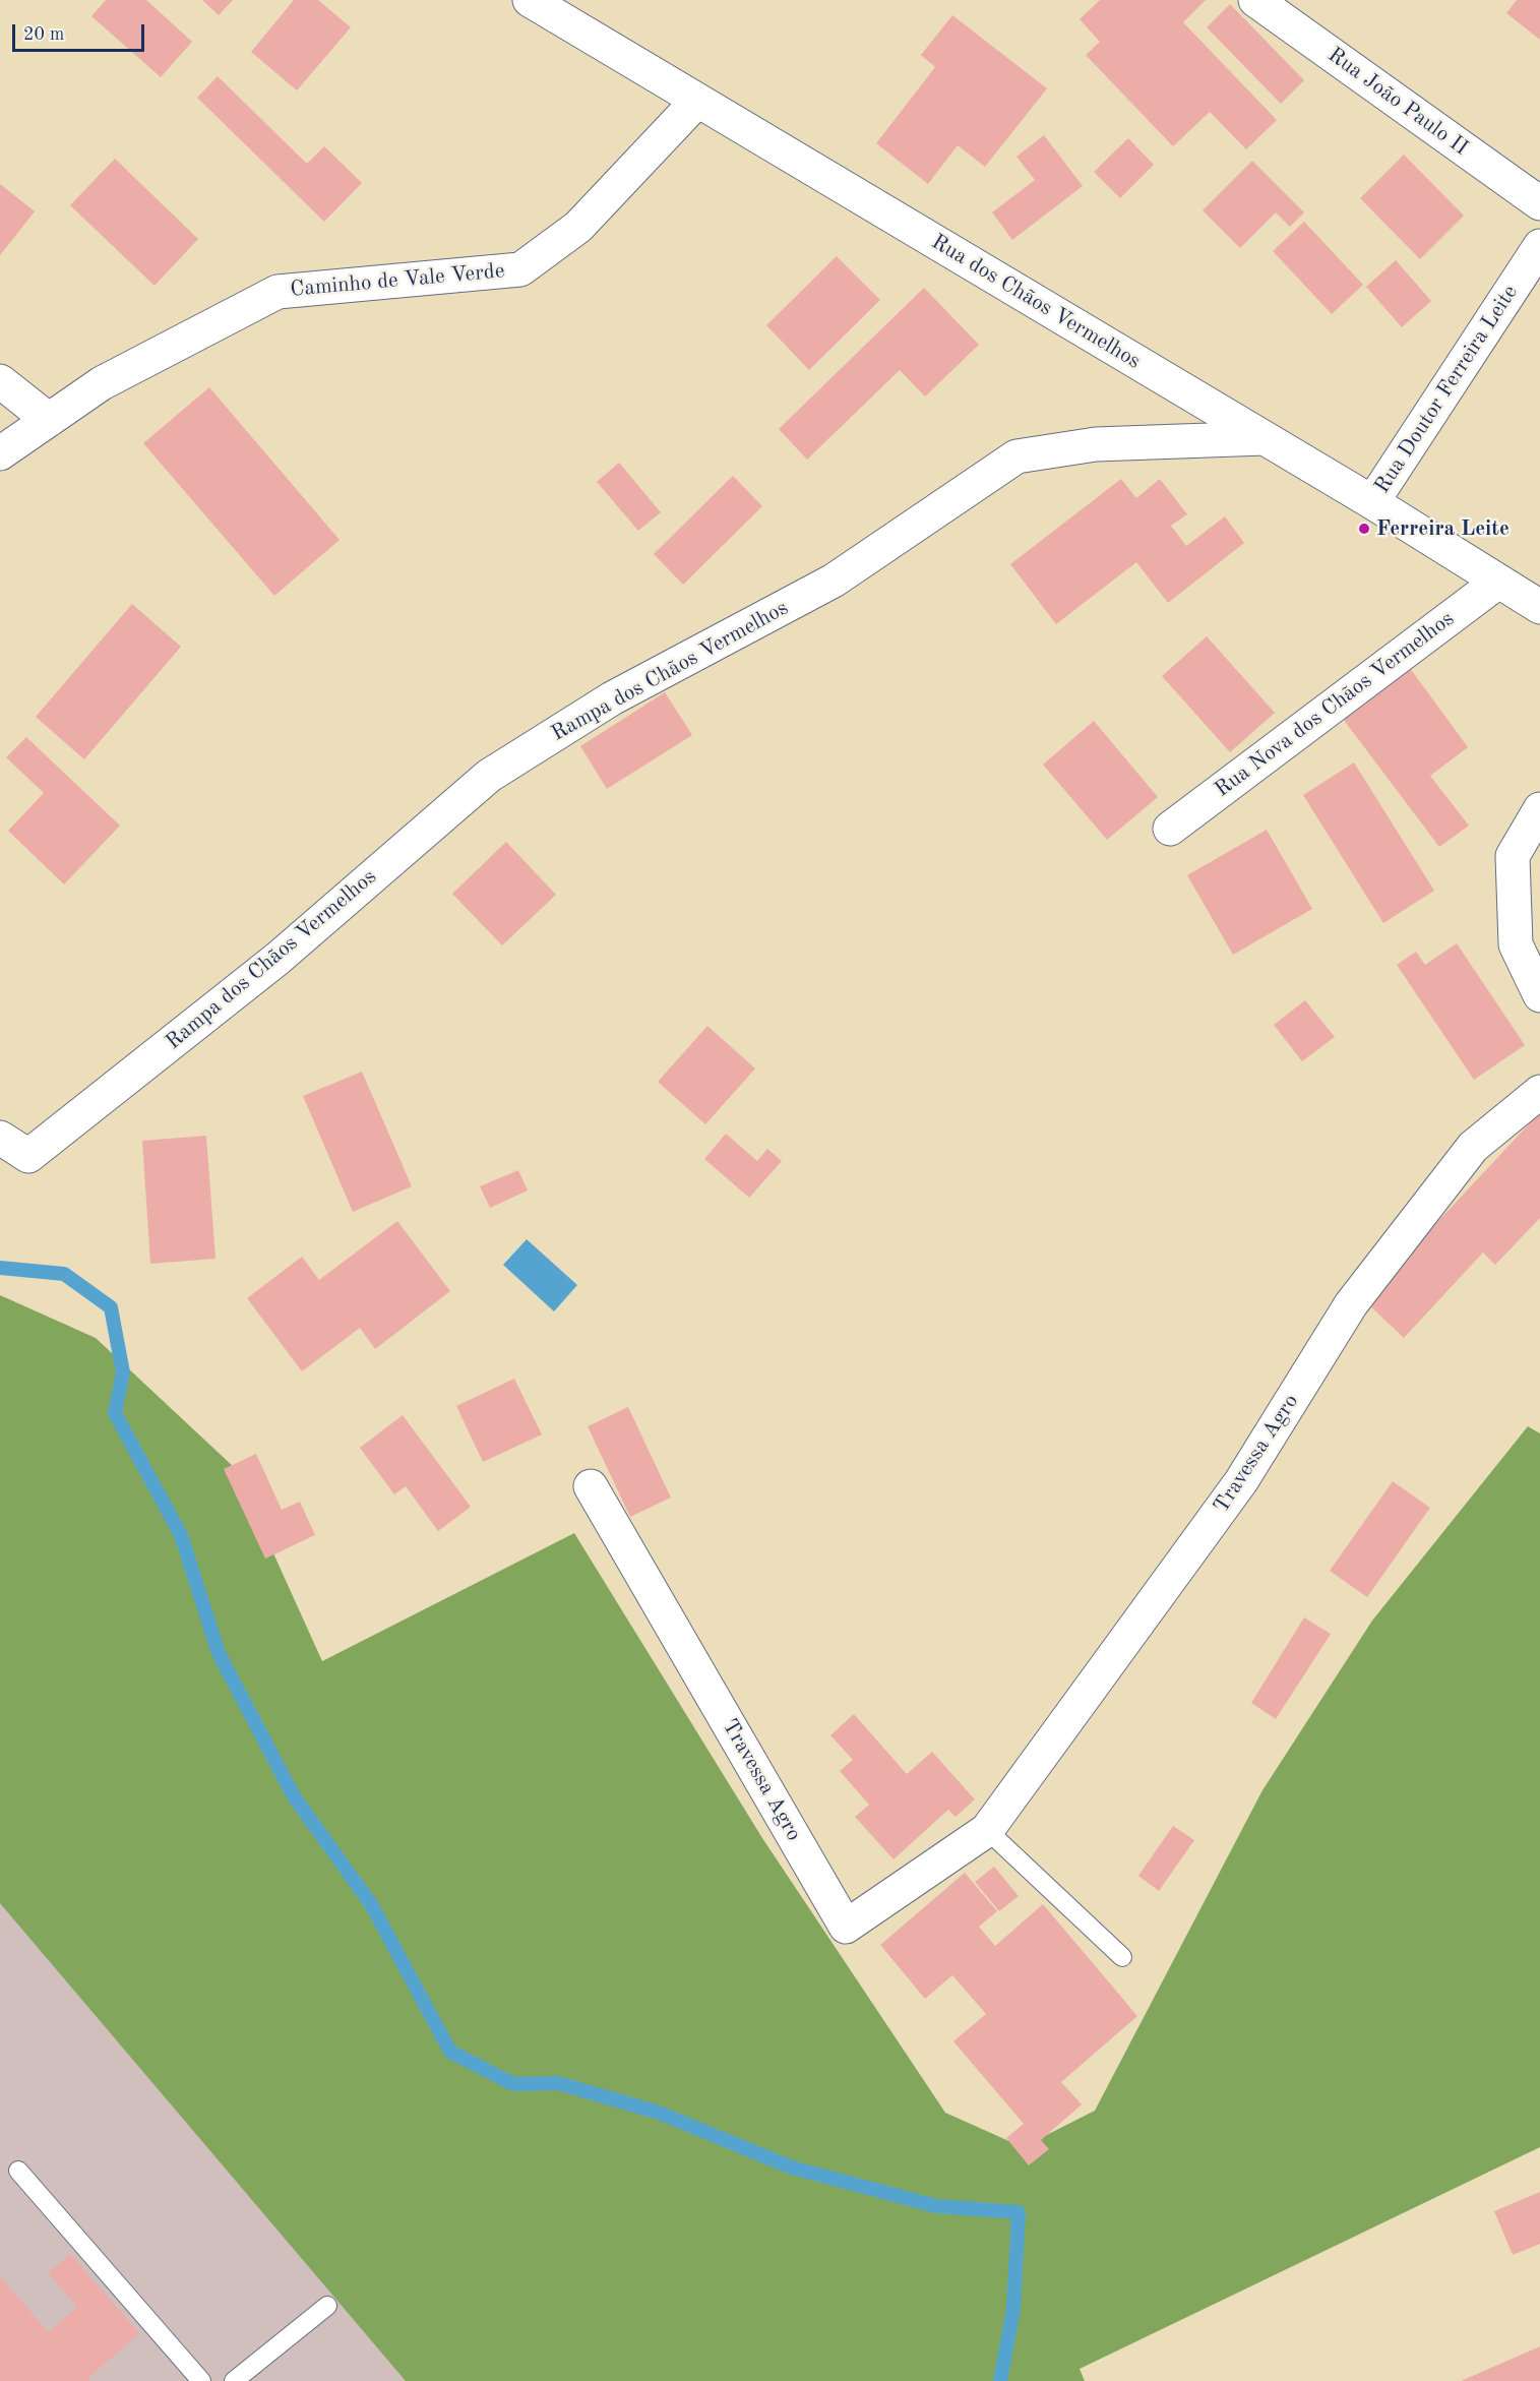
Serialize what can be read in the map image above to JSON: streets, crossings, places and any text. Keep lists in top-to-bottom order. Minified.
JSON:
{"streets":{"street":["Rua João Paulo II","Caminho de Vale Verde","Rua dos Chãos Vermelhos","Rua Doutor Ferreira Leite","Rampa dos Chãos Vermelhos","Rua Nova dos Chãos Vermelhos","Travessa Agro"]},"crossings":[["Caminho de Vale Verde","Rua dos Chãos Vermelhos"],["Rua dos Chãos Vermelhos","Rua Doutor Ferreira Leite"],["Rua dos Chãos Vermelhos","Rampa dos Chãos Vermelhos"],["Rua dos Chãos Vermelhos","Rua Nova dos Chãos Vermelhos"]],"places":["Ferreira Leite"],"scale_bar":"20 m"}
